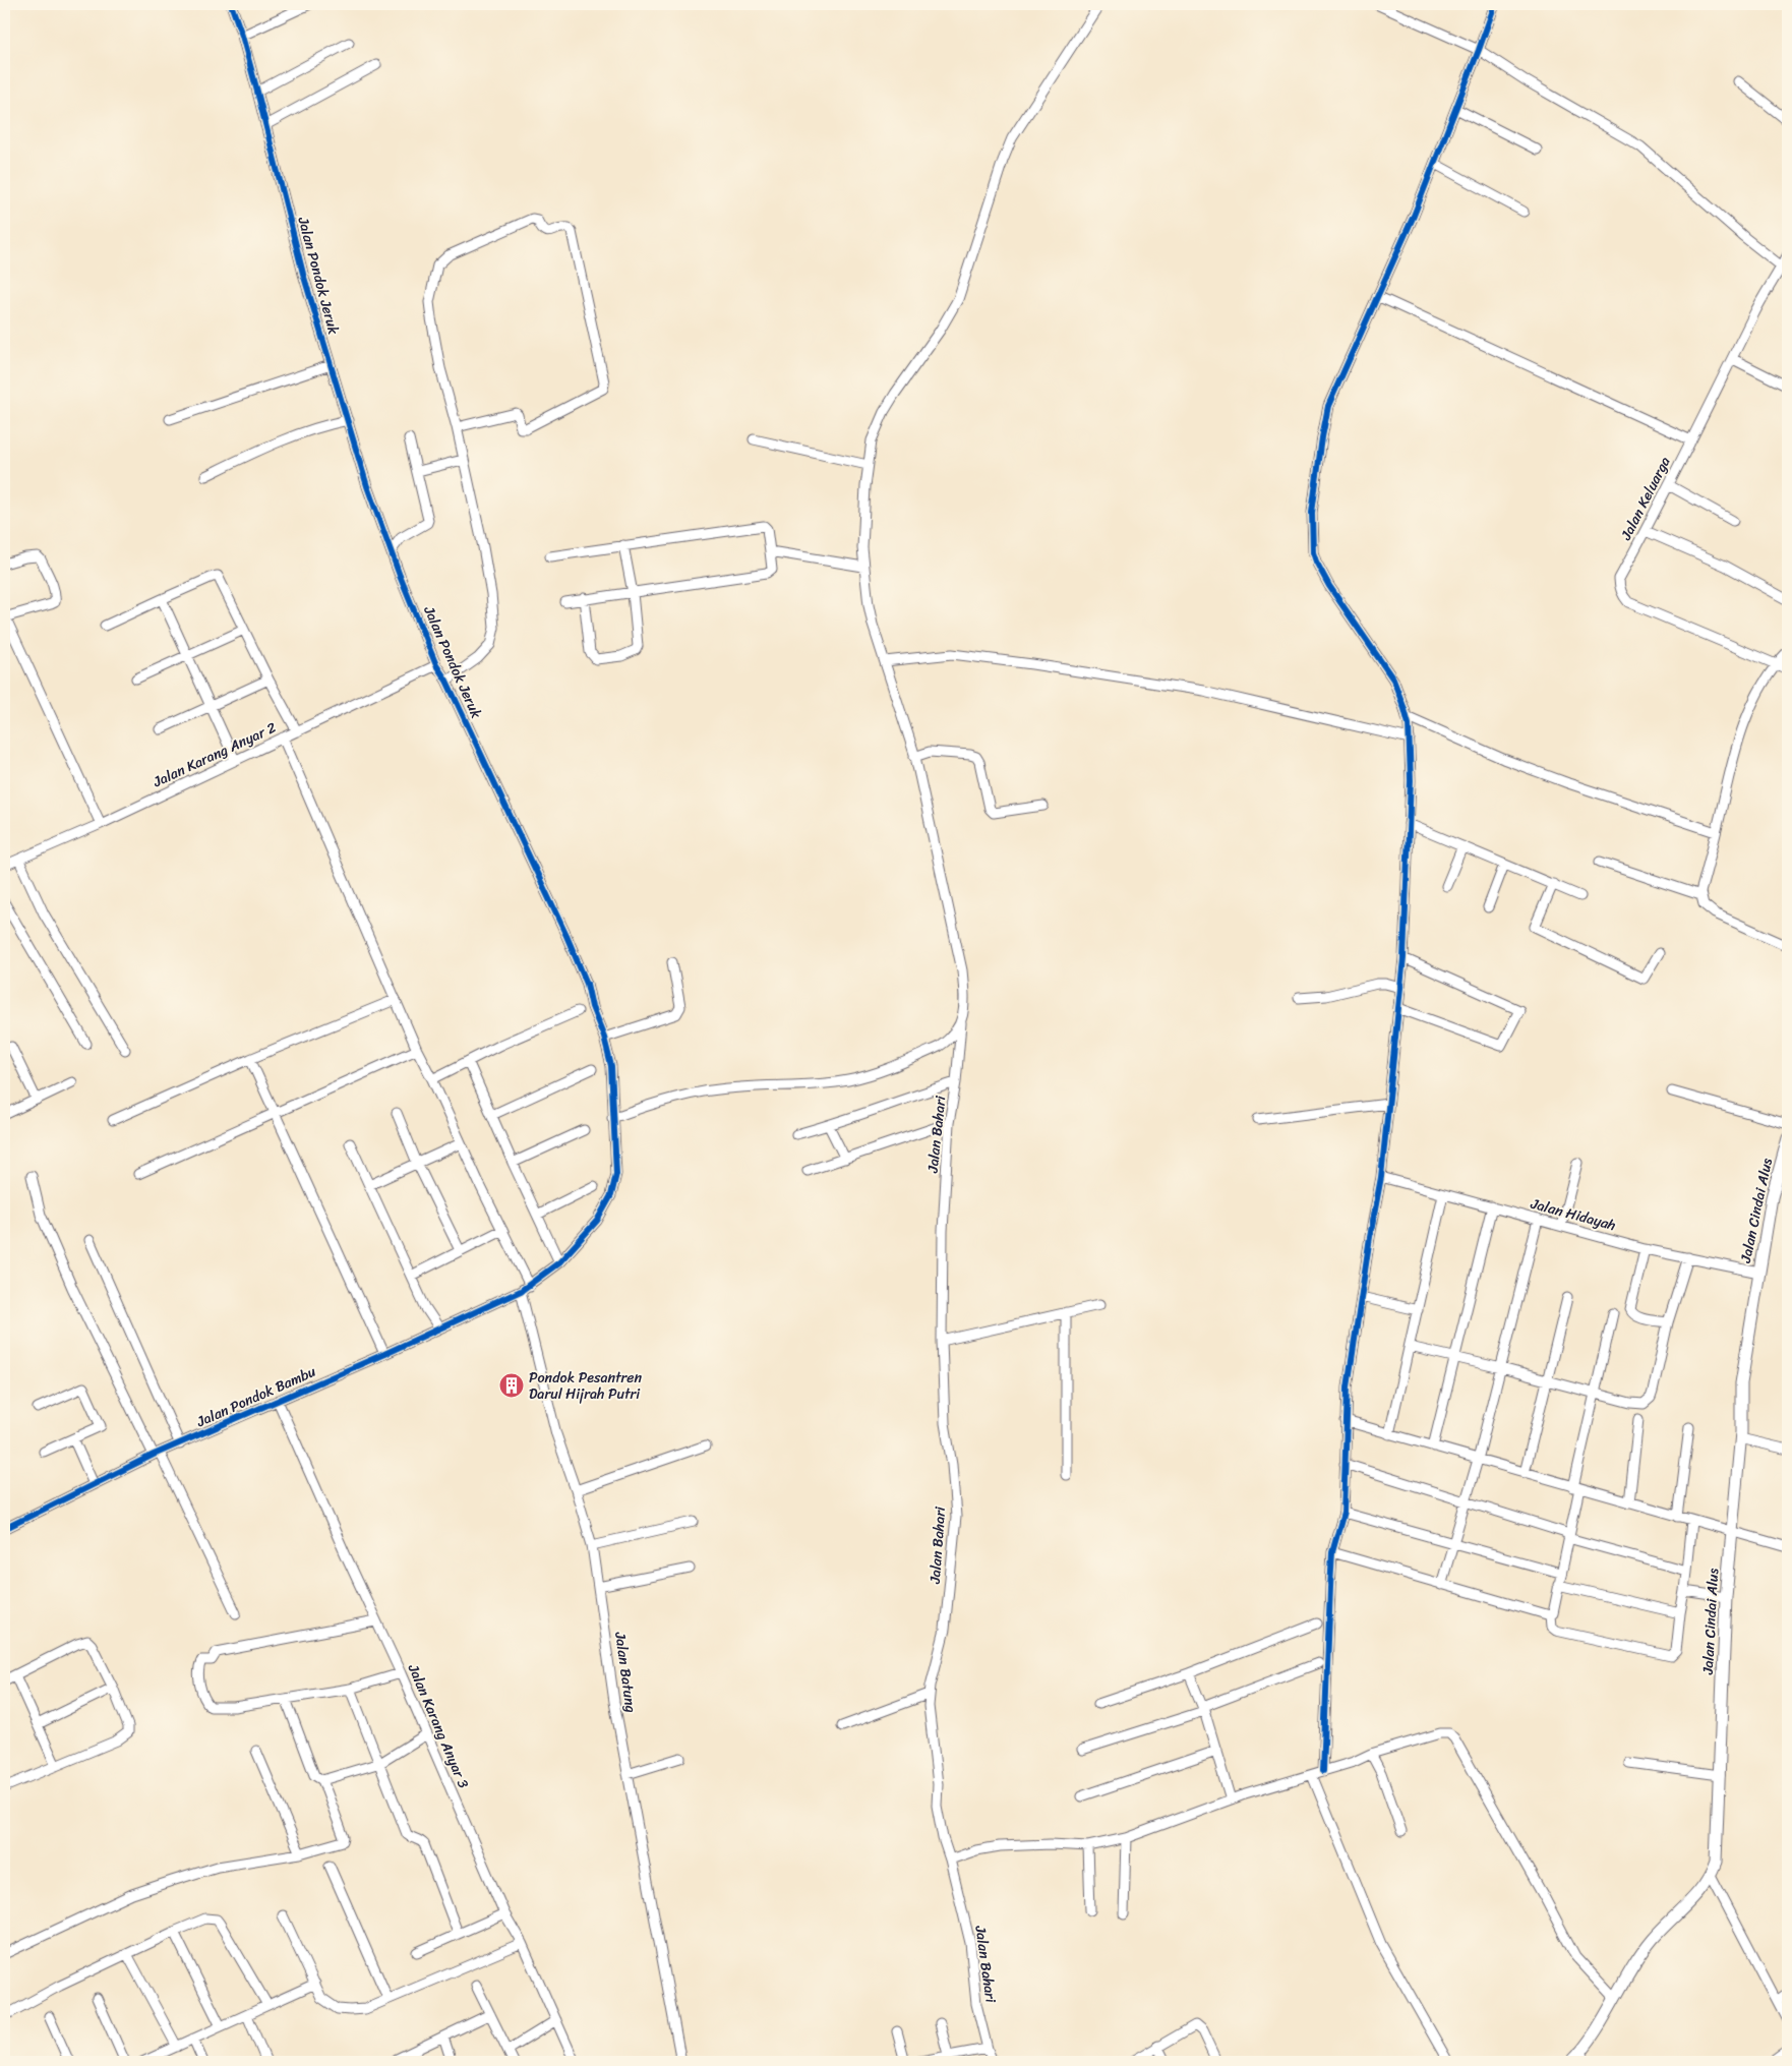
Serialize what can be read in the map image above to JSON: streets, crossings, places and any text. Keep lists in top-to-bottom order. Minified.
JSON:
{"streets":{"street":["Jalan Pondok Jeruk","Jalan Keluarga","Jalan Karang Anyar 2","Jalan Bahari","Jalan Cindai Alus","Jalan Hidayah","Jalan Pondok Bambu","Jalan Batung","Jalan Karang Anyar 3"]},"crossings":[["Jalan Pondok Jeruk","Jalan Karang Anyar 2"],["Jalan Pondok Jeruk","Jalan Pondok Bambu"],["Jalan Pondok Jeruk","Jalan Batung"],["Jalan Cindai Alus","Jalan Hidayah"],["Jalan Pondok Bambu","Jalan Batung"],["Jalan Pondok Bambu","Jalan Karang Anyar 3"]],"places":{"building":["Pondok Pesantren Darul Hijrah Putri"]}}
